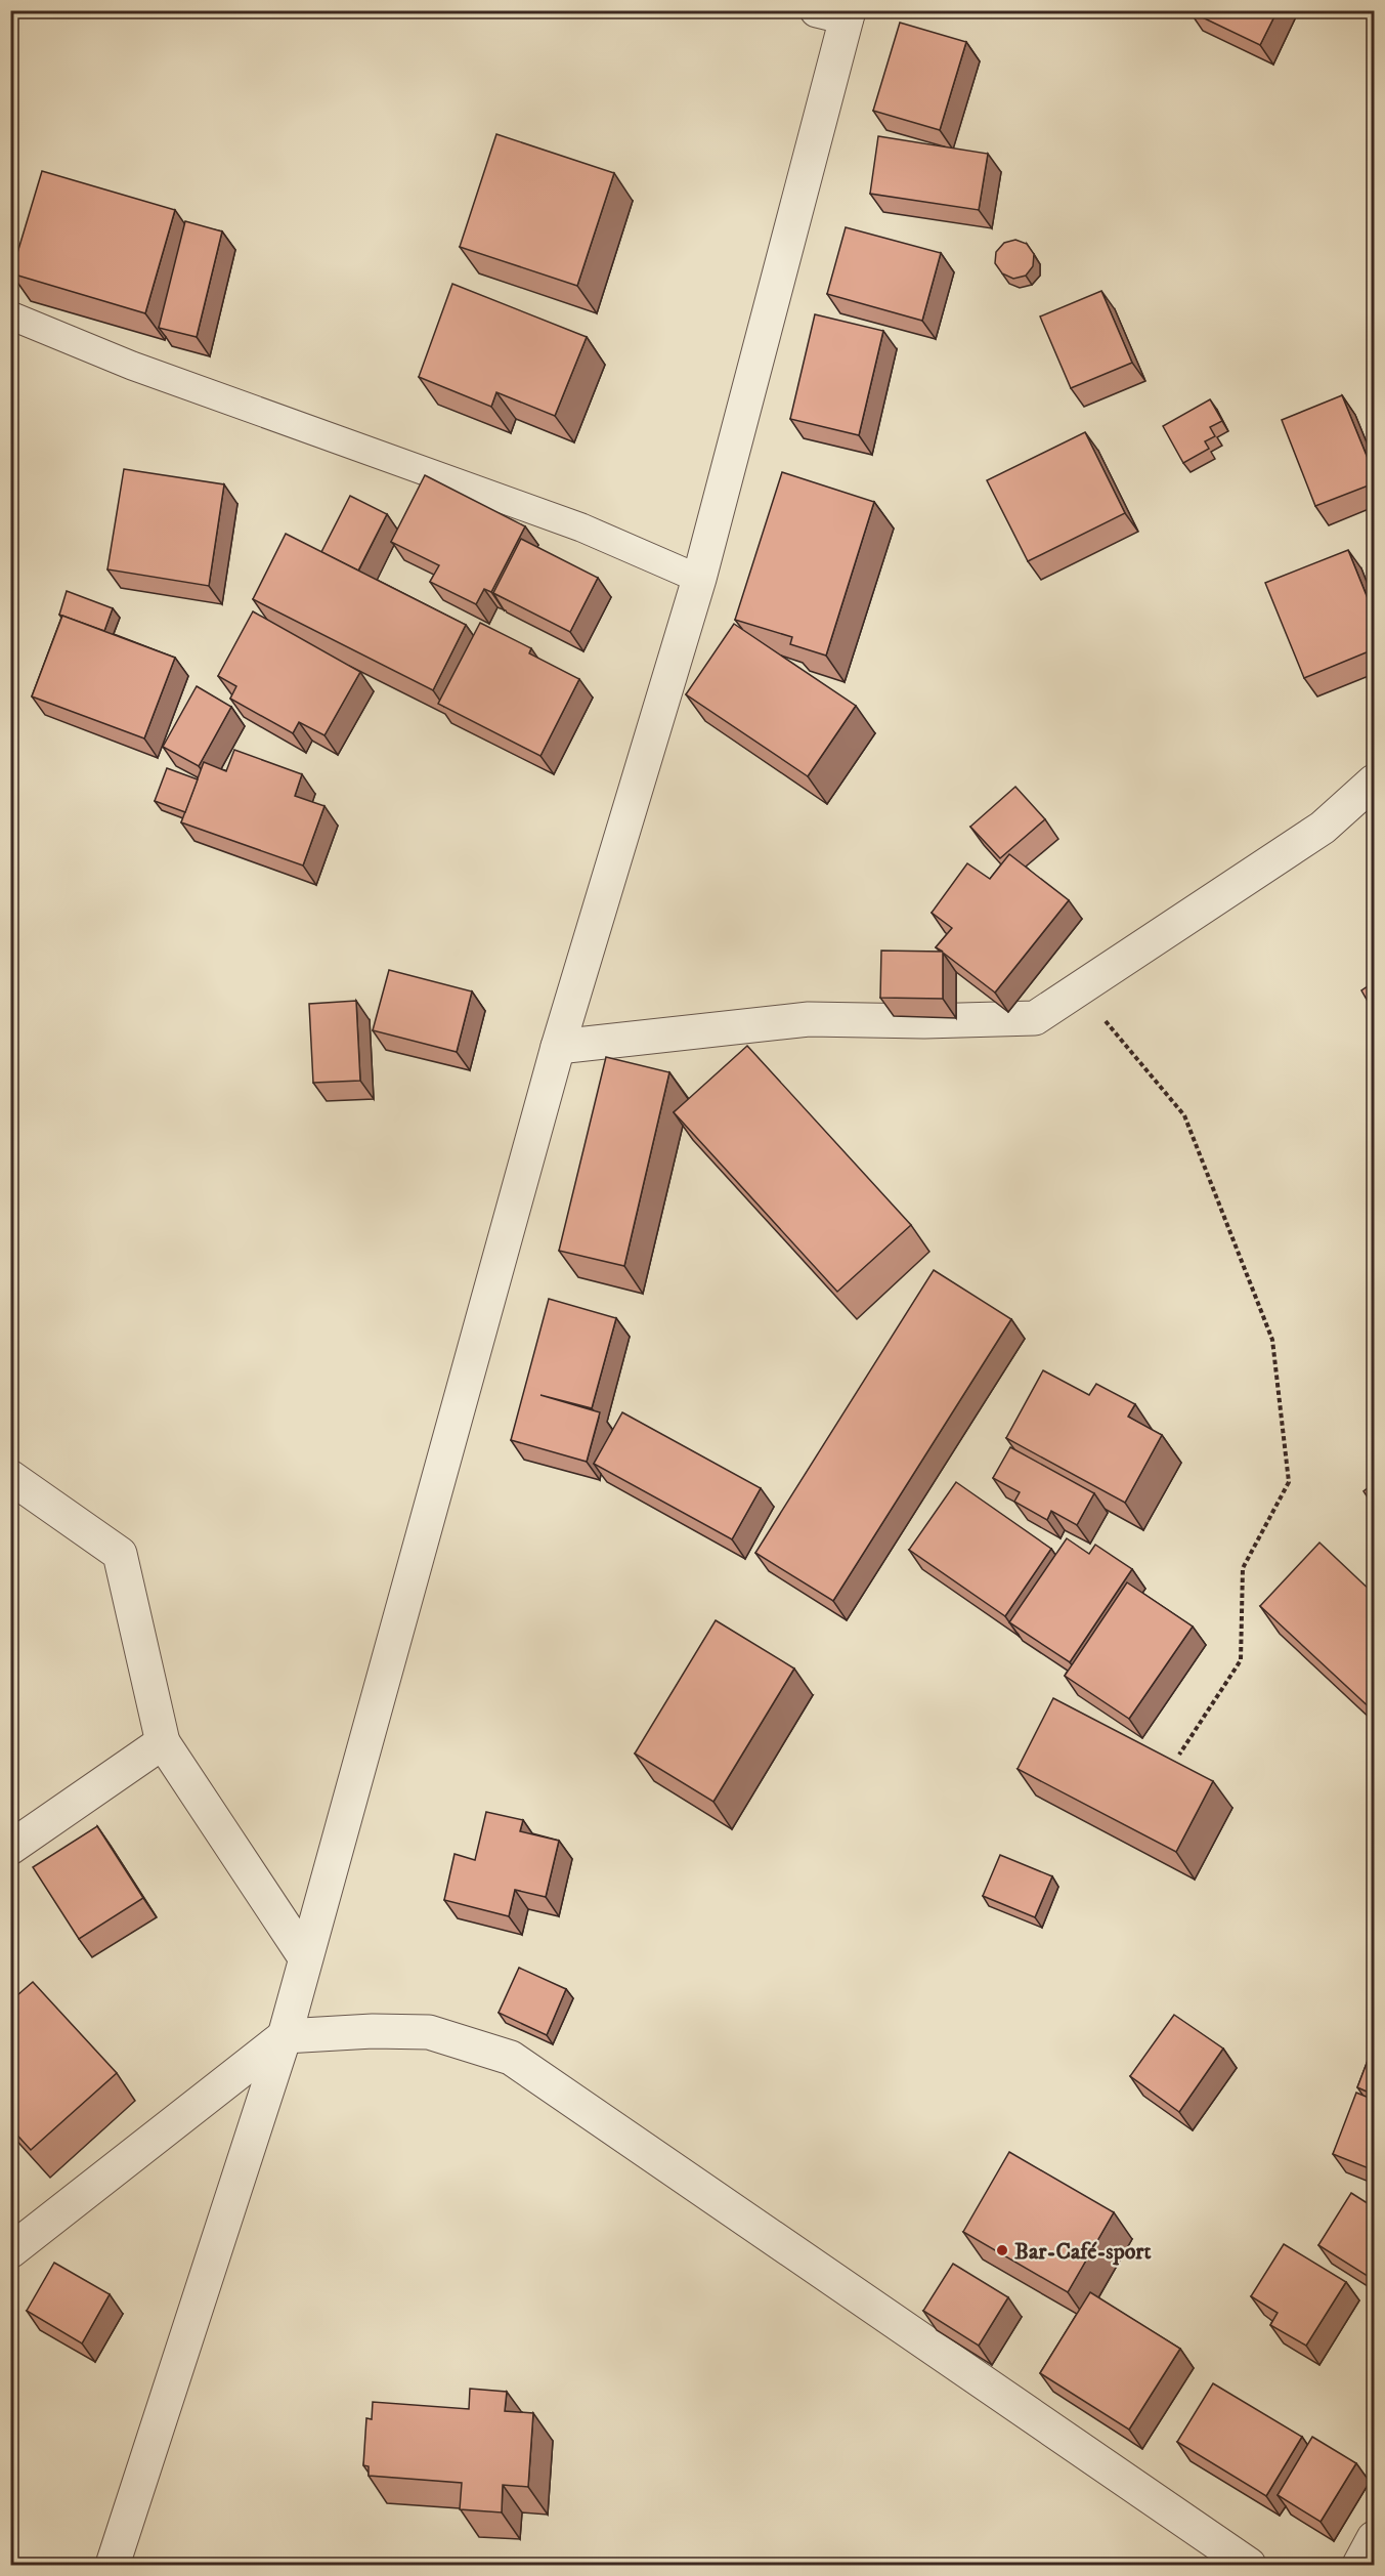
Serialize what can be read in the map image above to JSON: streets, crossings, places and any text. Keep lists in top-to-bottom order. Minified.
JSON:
{"places":["Bar-Café-sport"]}
